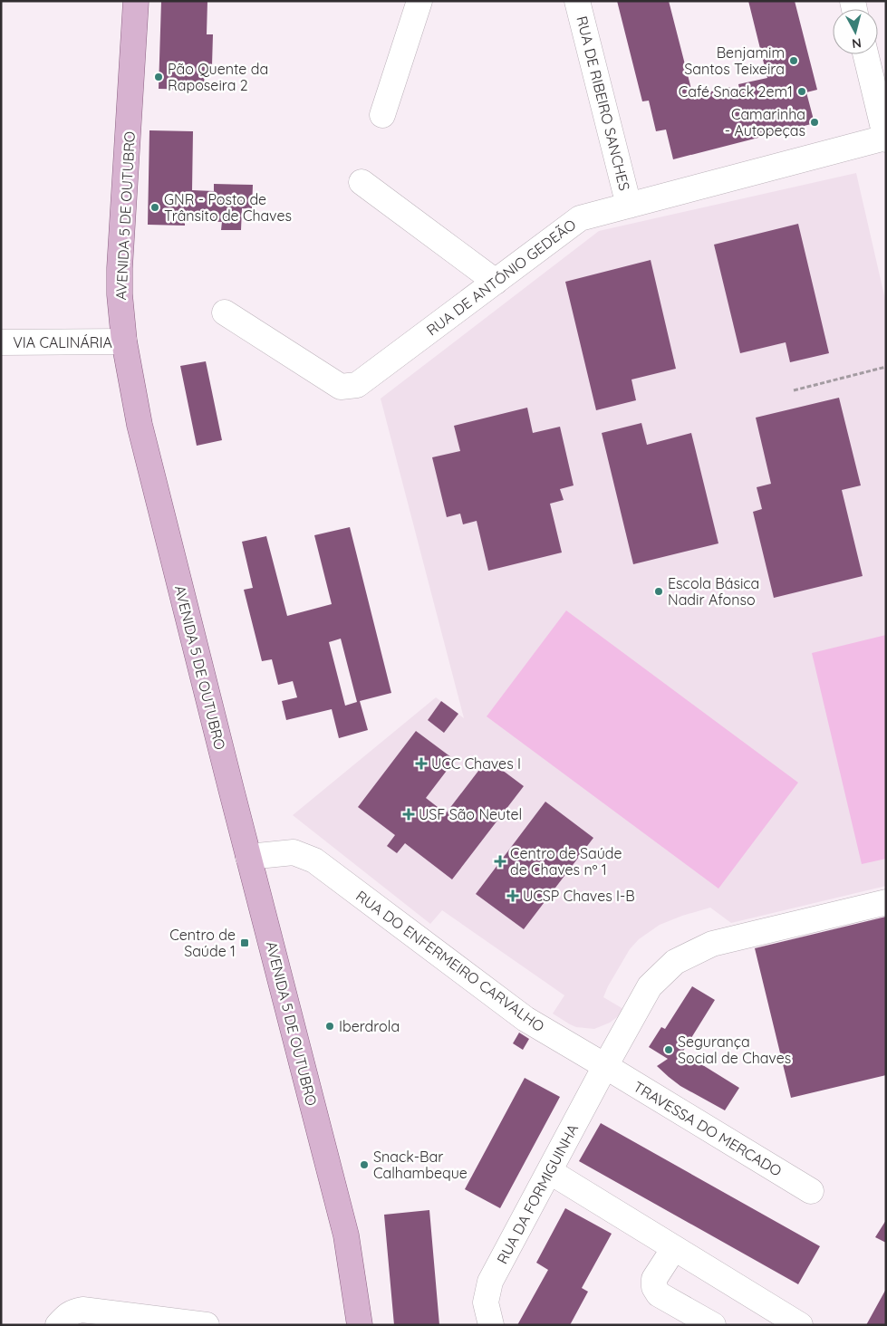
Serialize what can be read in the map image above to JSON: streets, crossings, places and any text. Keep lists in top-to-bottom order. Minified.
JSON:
{"streets":{"main road":["AVENIDA 5 DE OUTUBRO"],"street":["RUA DE RIBEIRO SANCHES","RUA DE ANTÓNIO GEDEÃO","VIA CALINÁRIA","RUA DO ENFERMEIRO CARVALHO","TRAVESSA DO MERCADO","RUA DA FORMIGUINHA"]},"crossings":[["RUA DE RIBEIRO SANCHES","RUA DE ANTÓNIO GEDEÃO"],["AVENIDA 5 DE OUTUBRO","VIA CALINÁRIA"],["AVENIDA 5 DE OUTUBRO","RUA DO ENFERMEIRO CARVALHO"],["RUA DO ENFERMEIRO CARVALHO","TRAVESSA DO MERCADO"],["RUA DO ENFERMEIRO CARVALHO","RUA DA FORMIGUINHA"],["TRAVESSA DO MERCADO","RUA DA FORMIGUINHA"]],"places":{"other":["Benjamim Santos Teixeira","Pão Quente da Raposeira 2","Café Snack 2em1","Camarinha - Autopeças","GNR - Posto de Trânsito de Chaves","Escola Básica Nadir Afonso","Iberdrola","Segurança Social de Chaves","Snack-Bar Calhambeque"],"health":["UCC Chaves I","USF São Neutel","Centro de Saúde de Chaves nº 1","UCSP Chaves I-B"],"transit":["Centro de Saúde 1"]},"north":"bottom"}
